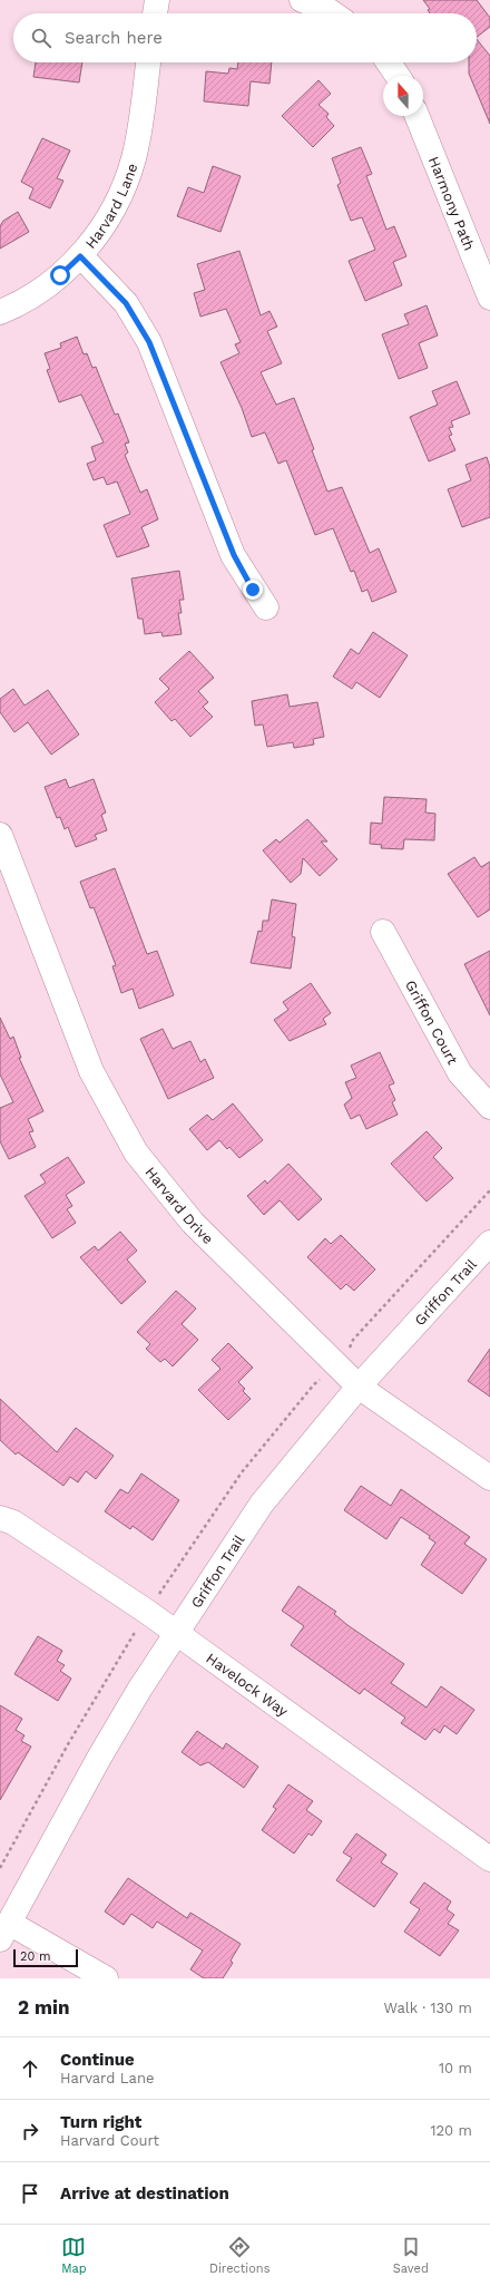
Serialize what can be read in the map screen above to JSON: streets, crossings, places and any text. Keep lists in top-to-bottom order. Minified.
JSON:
{"streets":{"street":["Harmony Path","Harvard Lane","Griffon Court","Harvard Drive","Griffon Trail","Havelock Way"]},"crossings":[["Harvard Drive","Griffon Trail"],["Griffon Trail","Havelock Way"]],"scale_bar":"20 m","north":"top","page":{"search":"Search here","scale":"20 m","heading":["2 min","Walk · 130 m"],"list":[["Continue","Harvard Lane","10 m"],["Turn right","Harvard Court","120 m"],"Arrive at destination"],"nav":["Map","Directions","Saved"]}}
